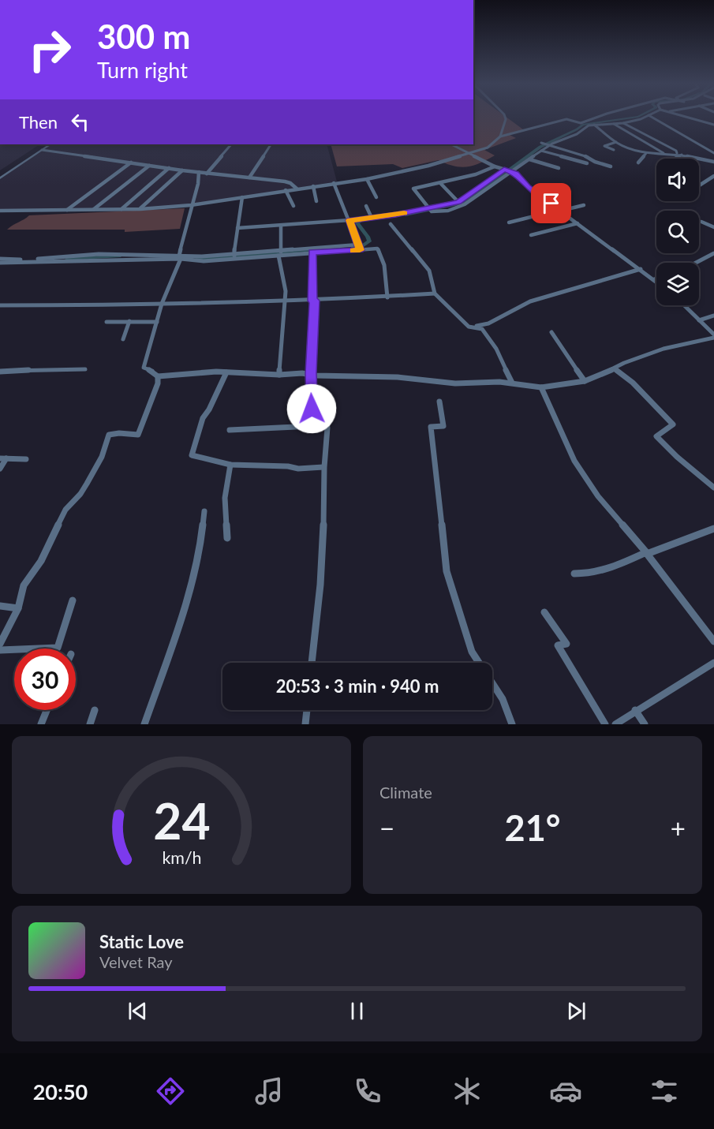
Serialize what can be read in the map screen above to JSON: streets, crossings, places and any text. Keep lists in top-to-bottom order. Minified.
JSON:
{"page":{"turn":["300 m","Turn right"],"then":"Then","limit":"30","trip":"20:53 · 3 min · 940 m","tile":"Climate","heat":["−","21°","+"],"song":["Static Love","Velvet Ray"],"tabs":"20:50","gauge":["24","km/h"]}}
